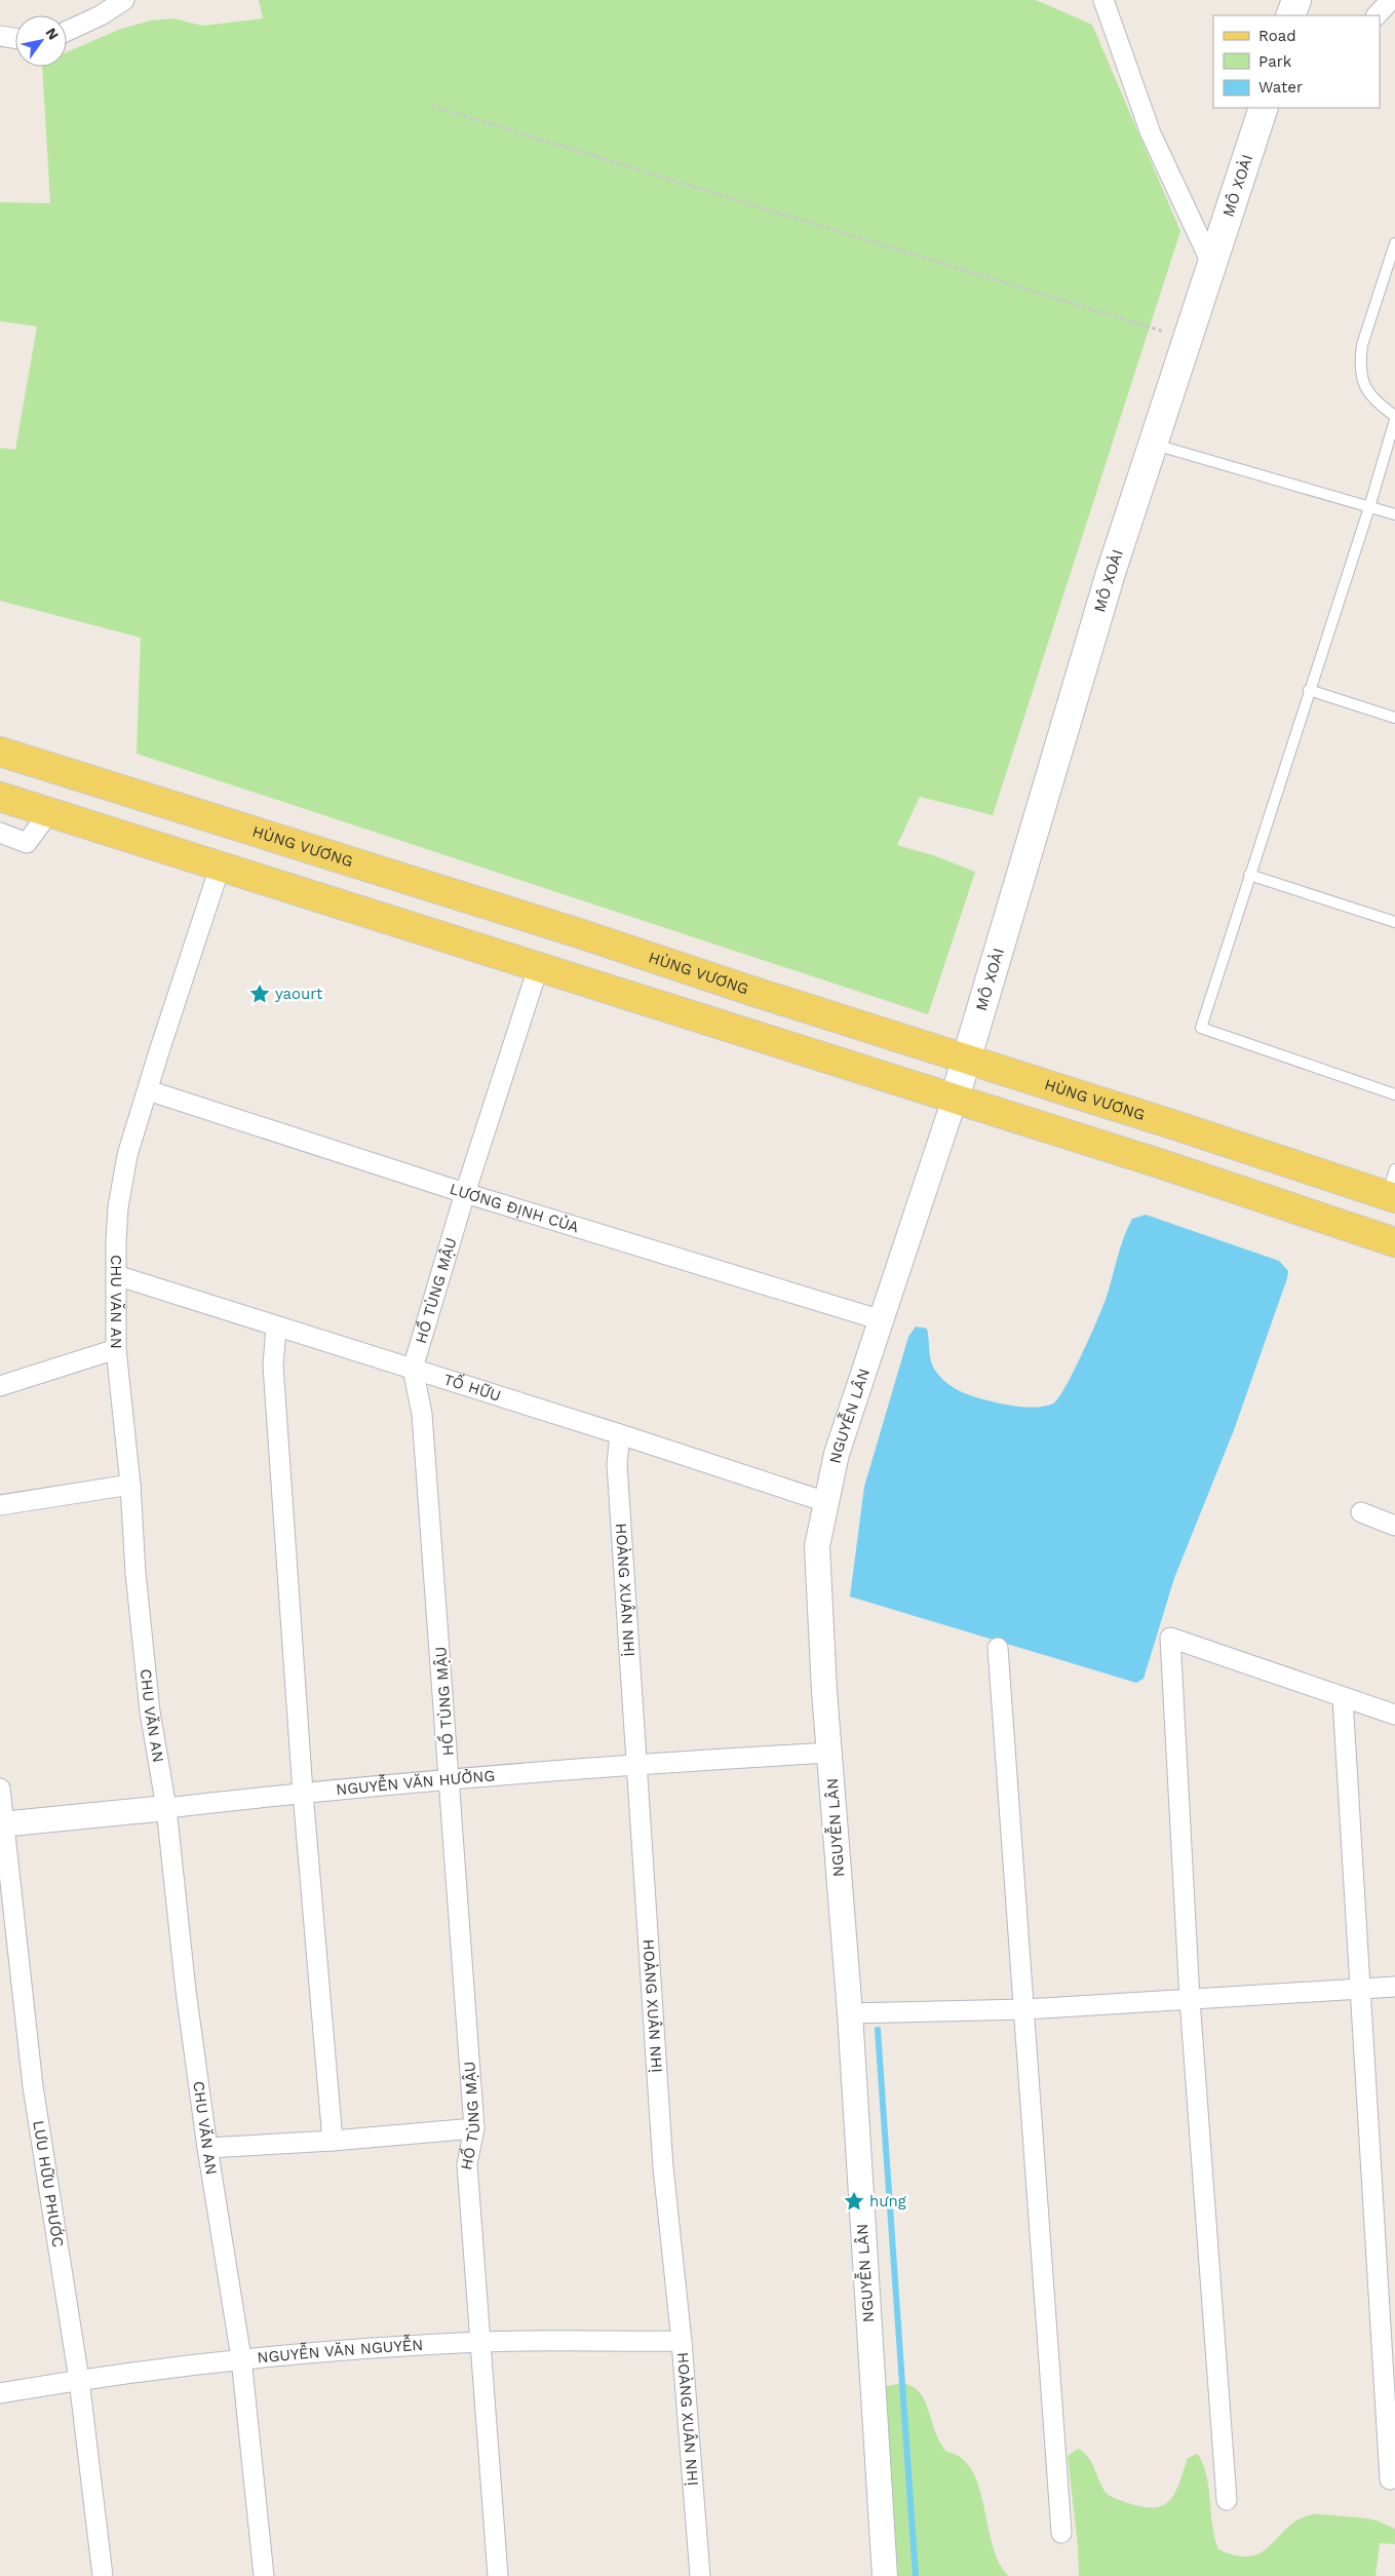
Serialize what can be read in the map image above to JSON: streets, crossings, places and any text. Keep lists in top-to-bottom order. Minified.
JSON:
{"streets":{"main road":["MÔ XOÀI","HÙNG VƯƠNG"],"street":["LƯƠNG ĐỊNH CỦA","HỒ TÙNG MẬU","CHU VĂN AN","TỐ HỮU","NGUYỄN LÂN","HOÀNG XUÂN NHỊ","NGUYỄN VĂN HƯỞNG","LƯU HỮU PHƯỚC","NGUYỄN VĂN NGUYỄN"]},"crossings":[["MÔ XOÀI","HÙNG VƯƠNG"],["MÔ XOÀI","NGUYỄN LÂN"],["LƯƠNG ĐỊNH CỦA","HỒ TÙNG MẬU"],["LƯƠNG ĐỊNH CỦA","CHU VĂN AN"],["LƯƠNG ĐỊNH CỦA","NGUYỄN LÂN"],["HỒ TÙNG MẬU","TỐ HỮU"],["HỒ TÙNG MẬU","NGUYỄN VĂN HƯỞNG"],["HỒ TÙNG MẬU","NGUYỄN VĂN NGUYỄN"],["CHU VĂN AN","TỐ HỮU"],["CHU VĂN AN","NGUYỄN VĂN HƯỞNG"],["CHU VĂN AN","NGUYỄN VĂN NGUYỄN"],["TỐ HỮU","NGUYỄN LÂN"],["TỐ HỮU","HOÀNG XUÂN NHỊ"],["NGUYỄN LÂN","NGUYỄN VĂN HƯỞNG"],["HOÀNG XUÂN NHỊ","NGUYỄN VĂN HƯỞNG"],["HOÀNG XUÂN NHỊ","NGUYỄN VĂN NGUYỄN"],["NGUYỄN VĂN HƯỞNG","LƯU HỮU PHƯỚC"],["LƯU HỮU PHƯỚC","NGUYỄN VĂN NGUYỄN"]],"places":{"place":["yaourt","hưng"]},"legend":["Road","Park","Water"],"north":"top right"}
